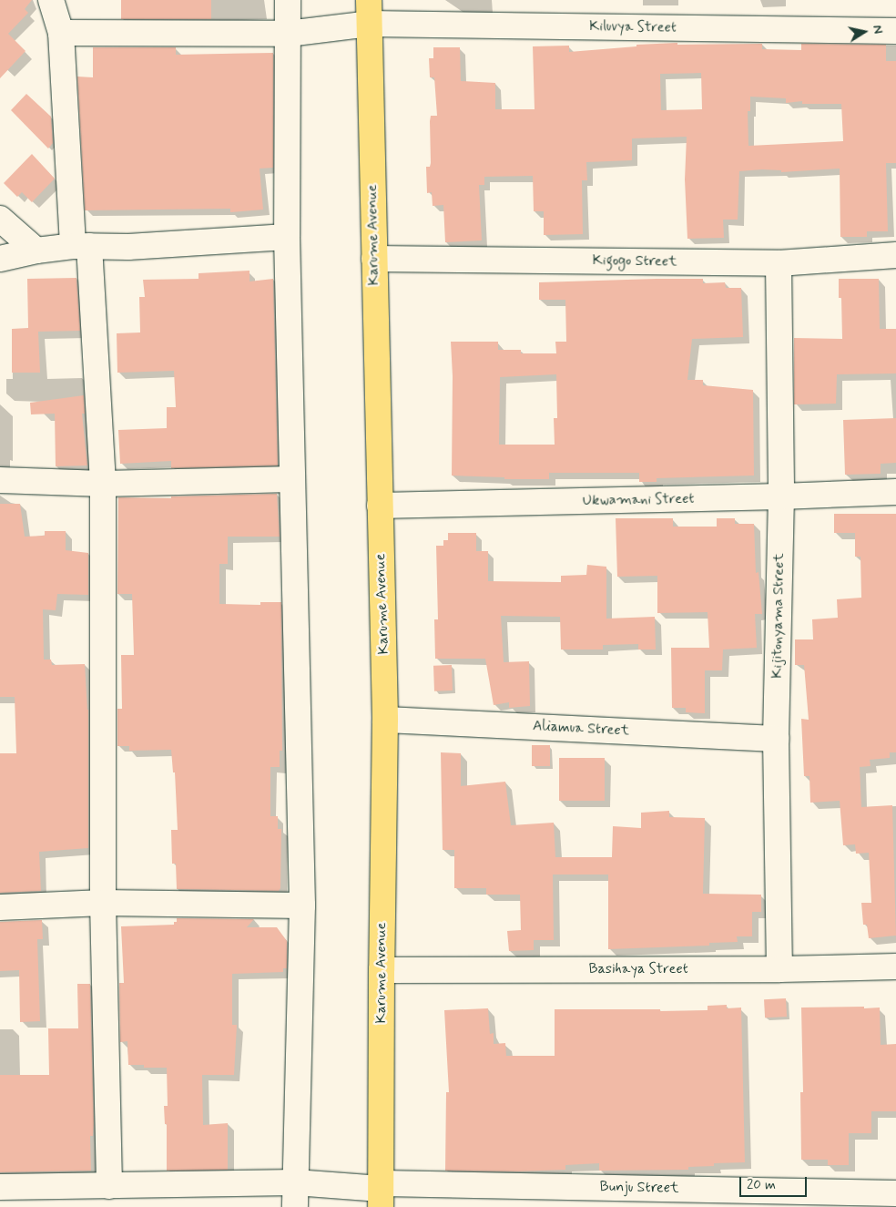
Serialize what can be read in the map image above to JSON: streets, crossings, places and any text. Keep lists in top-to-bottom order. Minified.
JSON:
{"streets":{"main road":["Karume Avenue"],"street":["Kiluvya Street","Kigogo Street","Ukwamani Street","Kijitonyama Street","Aliamua Street","Basihaya Street","Bunju Street"]},"crossings":[["Kiluvya Street","Karume Avenue"],["Karume Avenue","Kigogo Street"],["Karume Avenue","Ukwamani Street"],["Karume Avenue","Aliamua Street"],["Karume Avenue","Basihaya Street"],["Karume Avenue","Bunju Street"],["Kigogo Street","Kijitonyama Street"],["Ukwamani Street","Kijitonyama Street"],["Kijitonyama Street","Aliamua Street"],["Kijitonyama Street","Basihaya Street"]],"scale_bar":"20 m","north":"right"}
